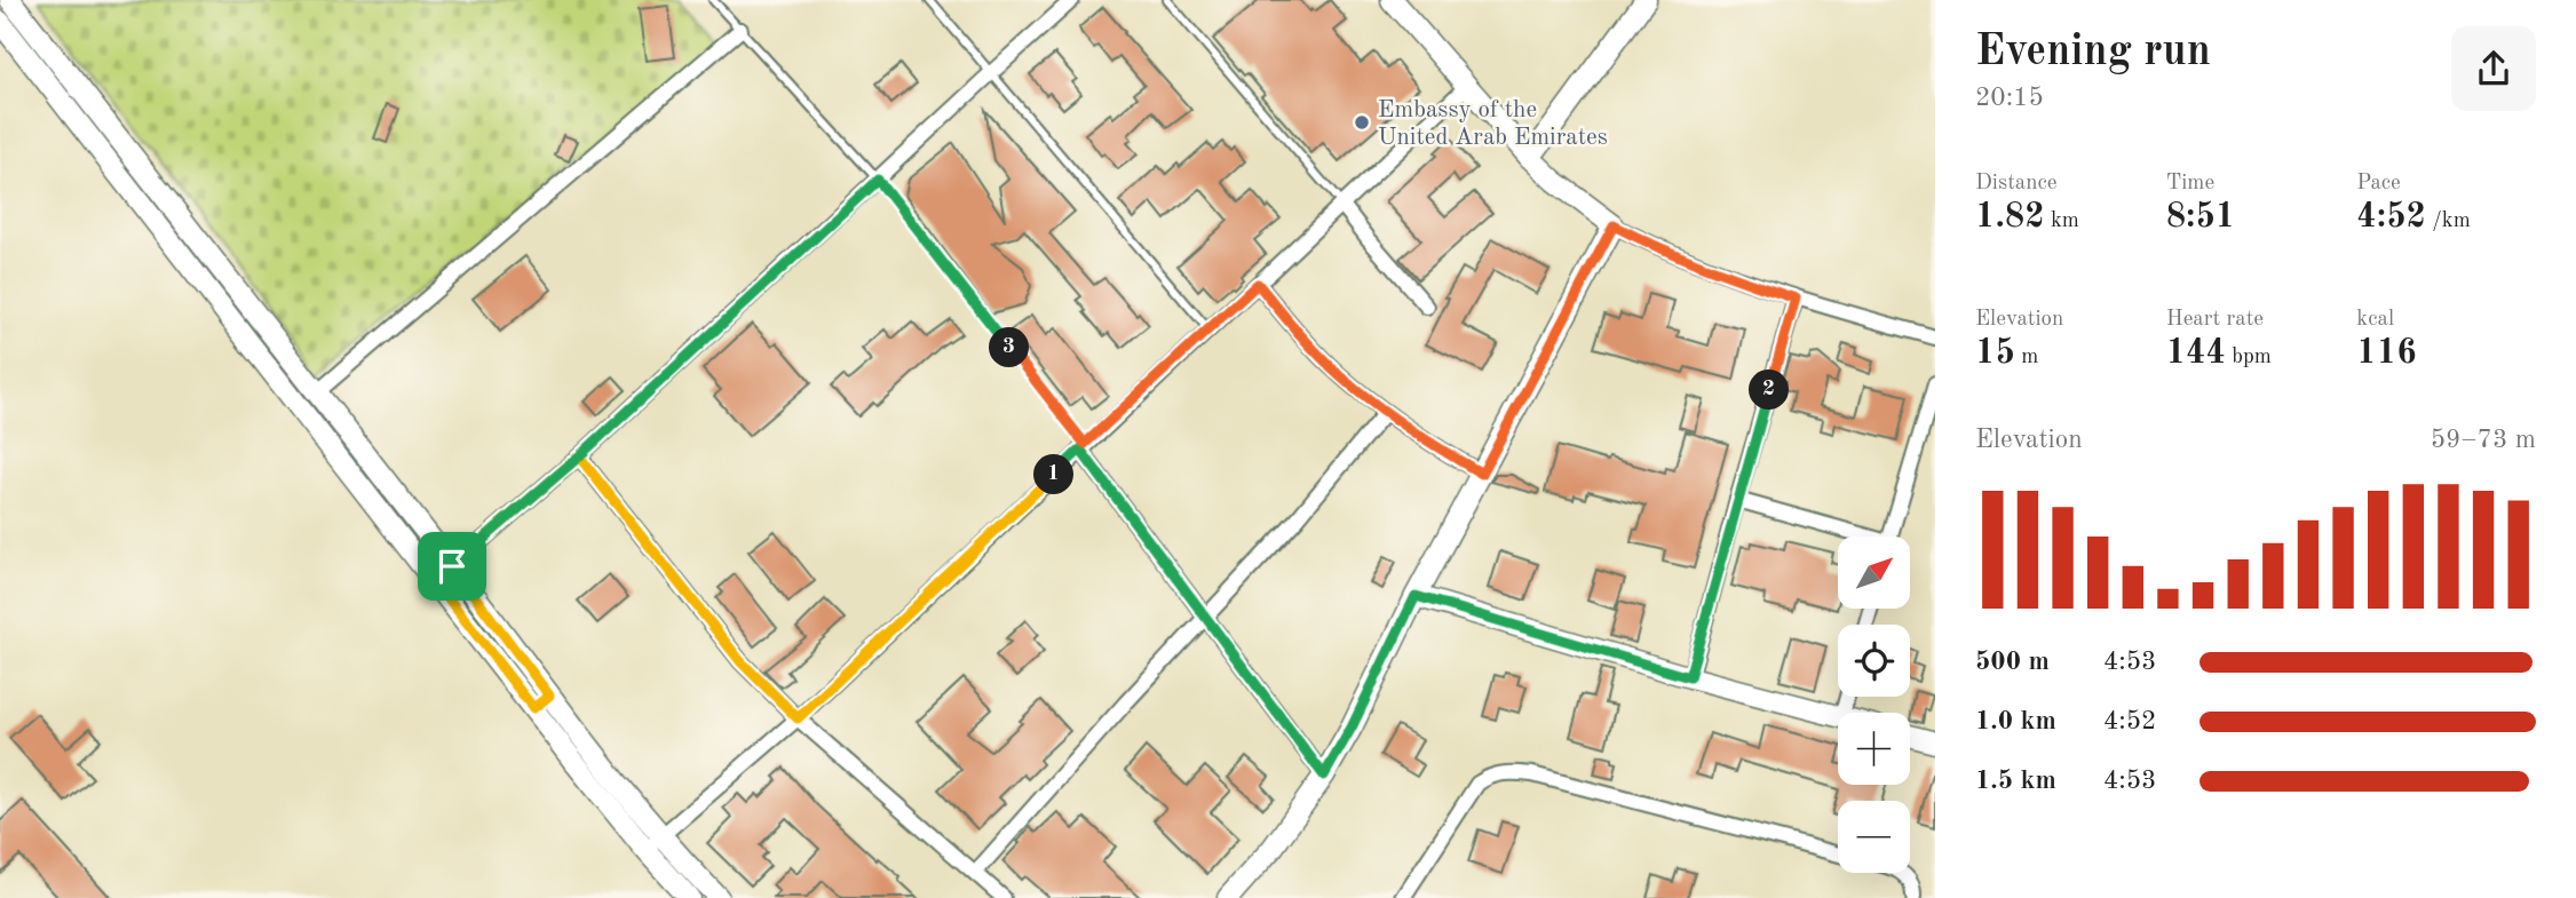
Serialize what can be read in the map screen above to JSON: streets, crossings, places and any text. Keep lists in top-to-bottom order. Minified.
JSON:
{"places":["Embassy of the United Arab Emirates"],"north":"top right","page":{"heading":["Evening run","20:15"],"stats":[["Distance","1.82 km"],["Time","8:51"],["Pace","4:52 /km"],["Elevation","15 m"],["Heart rate","144 bpm"],["kcal","116"]],"pins":["3","2","1"],"chart":["Elevation","59–73 m"],"map_buttons":["+","−"],"list":[{"name":"500 m","note":"4:53"},{"name":"1.0 km","note":"4:52"},{"name":"1.5 km","note":"4:53"}]}}
